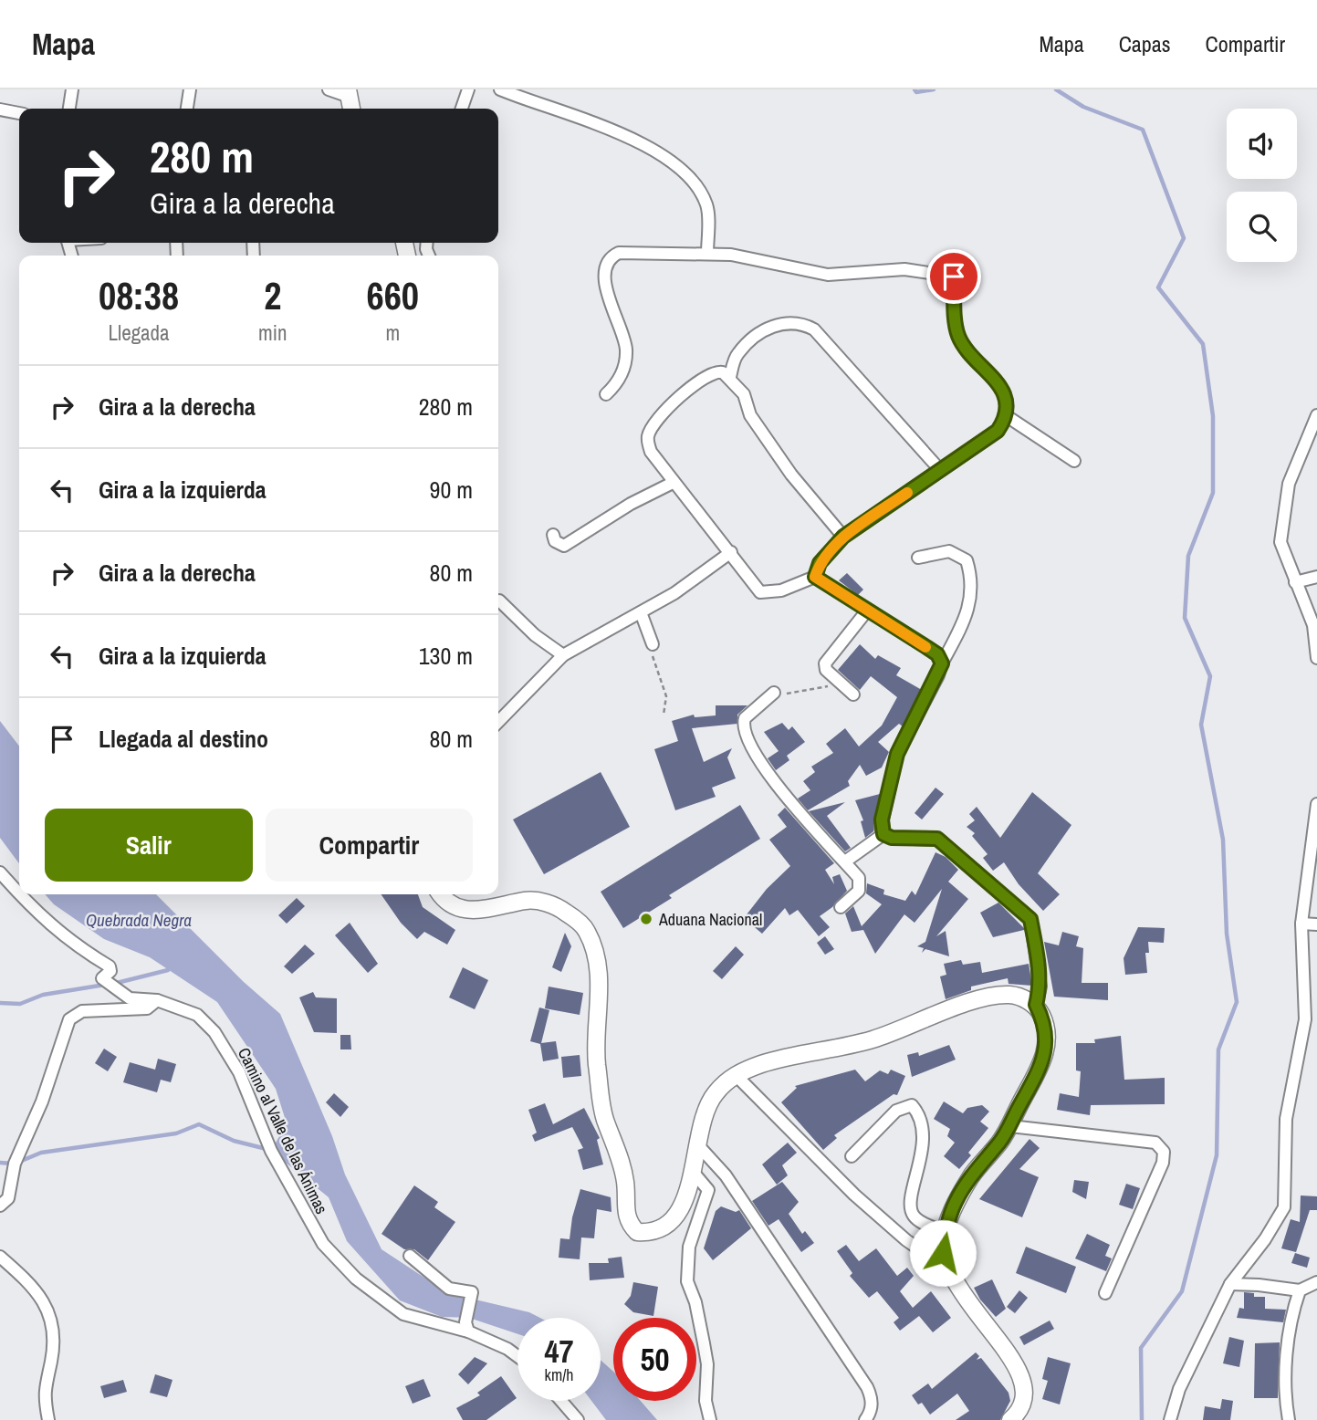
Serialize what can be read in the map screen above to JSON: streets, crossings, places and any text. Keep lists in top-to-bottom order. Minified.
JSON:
{"streets":{"street":["Camino al Valle de las Ánimas"]},"water":["Quebrada Negra"],"places":["Aduana Nacional"],"page":{"header":"Mapa","nav":["Mapa","Capas","Compartir"],"turn":["280 m","Gira a la derecha"],"eta":["08:38","Llegada","2","min","660","m"],"list":[{"name":"Gira a la derecha","value":"280 m"},{"name":"Gira a la izquierda","value":"90 m"},{"name":"Gira a la derecha","value":"80 m"},{"name":"Gira a la izquierda","value":"130 m"},{"name":"Llegada al destino","value":"80 m"}],"buttons":["Salir","Compartir"],"speed":"47 km/h","limit":"50"}}
